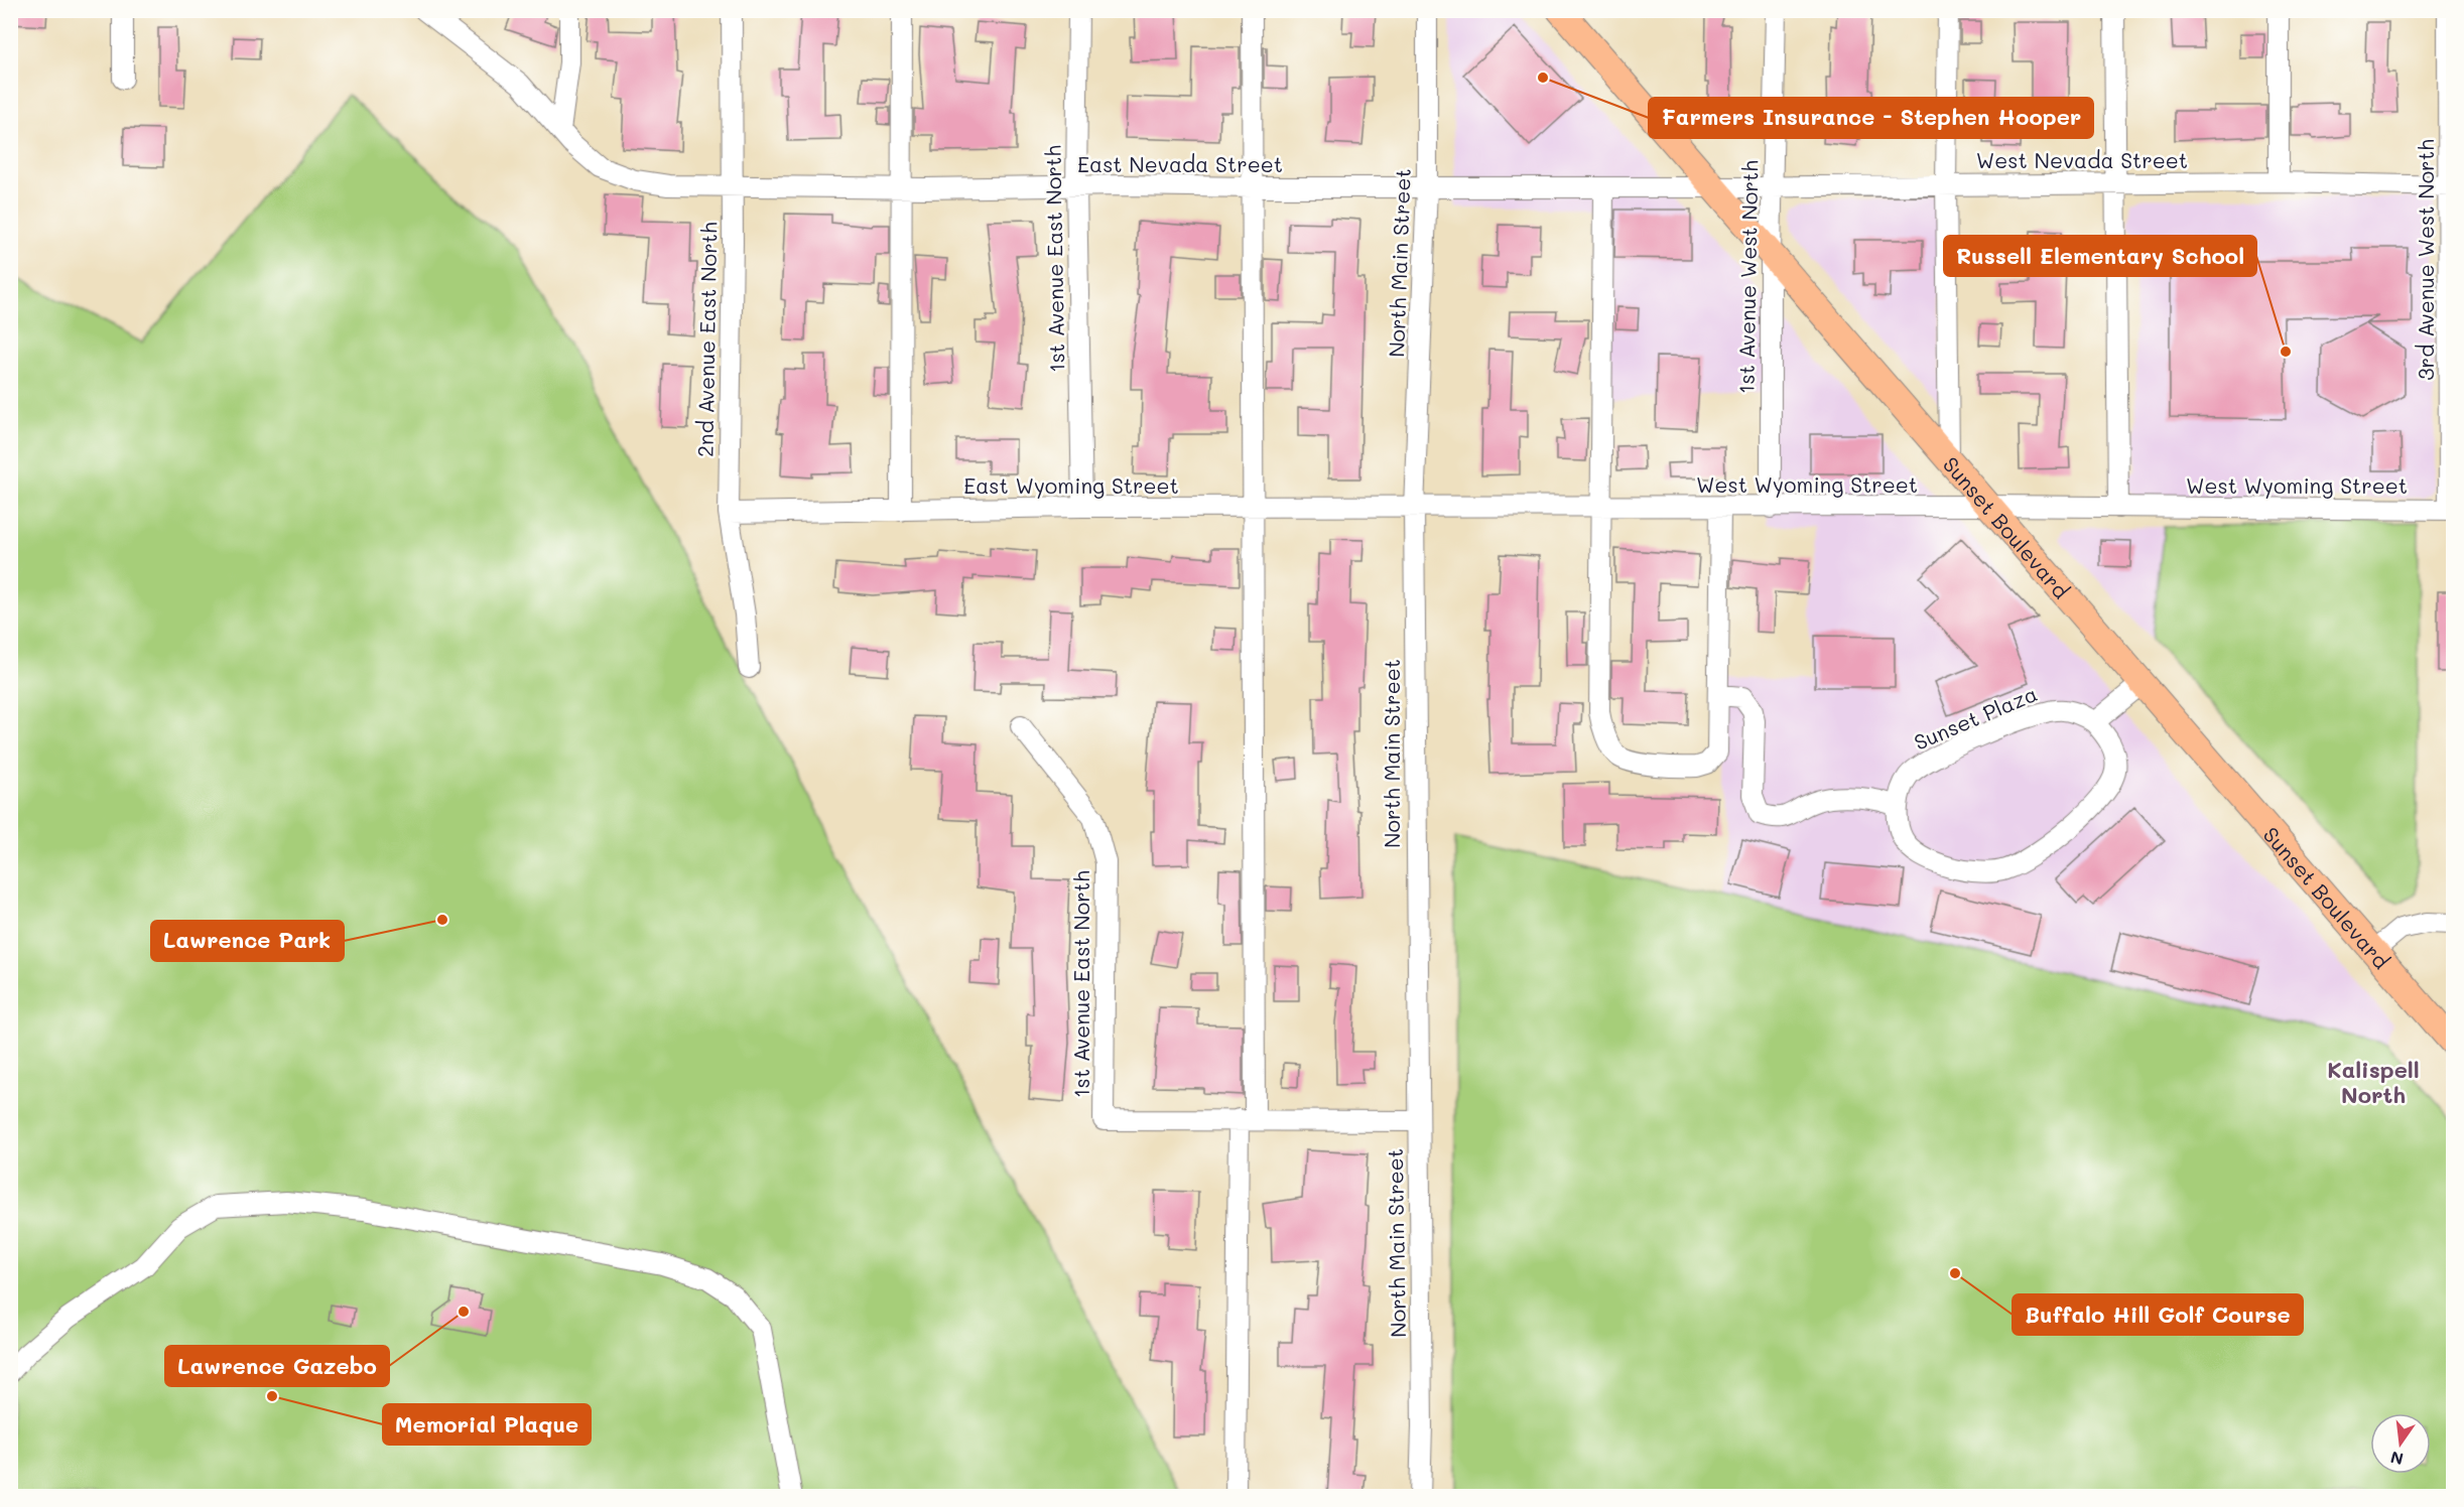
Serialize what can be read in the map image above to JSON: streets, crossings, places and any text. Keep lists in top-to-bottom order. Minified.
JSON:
{"streets":{"main road":["Sunset Boulevard"],"street":["West Nevada Street","East Nevada Street","1st Avenue East North","3rd Avenue West North","North Main Street","1st Avenue West North","2nd Avenue East North","West Wyoming Street","East Wyoming Street","Sunset Plaza"]},"crossings":[["West Nevada Street","East Nevada Street"],["West Nevada Street","3rd Avenue West North"],["West Nevada Street","1st Avenue West North"],["West Nevada Street","Sunset Boulevard"],["East Nevada Street","1st Avenue East North"],["East Nevada Street","North Main Street"],["East Nevada Street","2nd Avenue East North"],["East Nevada Street","Sunset Boulevard"],["1st Avenue East North","East Wyoming Street"],["3rd Avenue West North","West Wyoming Street"],["North Main Street","West Wyoming Street"],["North Main Street","East Wyoming Street"],["1st Avenue West North","West Wyoming Street"],["1st Avenue West North","Sunset Boulevard"],["2nd Avenue East North","East Wyoming Street"],["West Wyoming Street","East Wyoming Street"],["West Wyoming Street","Sunset Boulevard"]],"districts":["Kalispell North"],"places":["Farmers Insurance - Stephen Hooper","Russell Elementary School","Lawrence Park","Buffalo Hill Golf Course","Lawrence Gazebo","Memorial Plaque"],"north":"bottom"}
